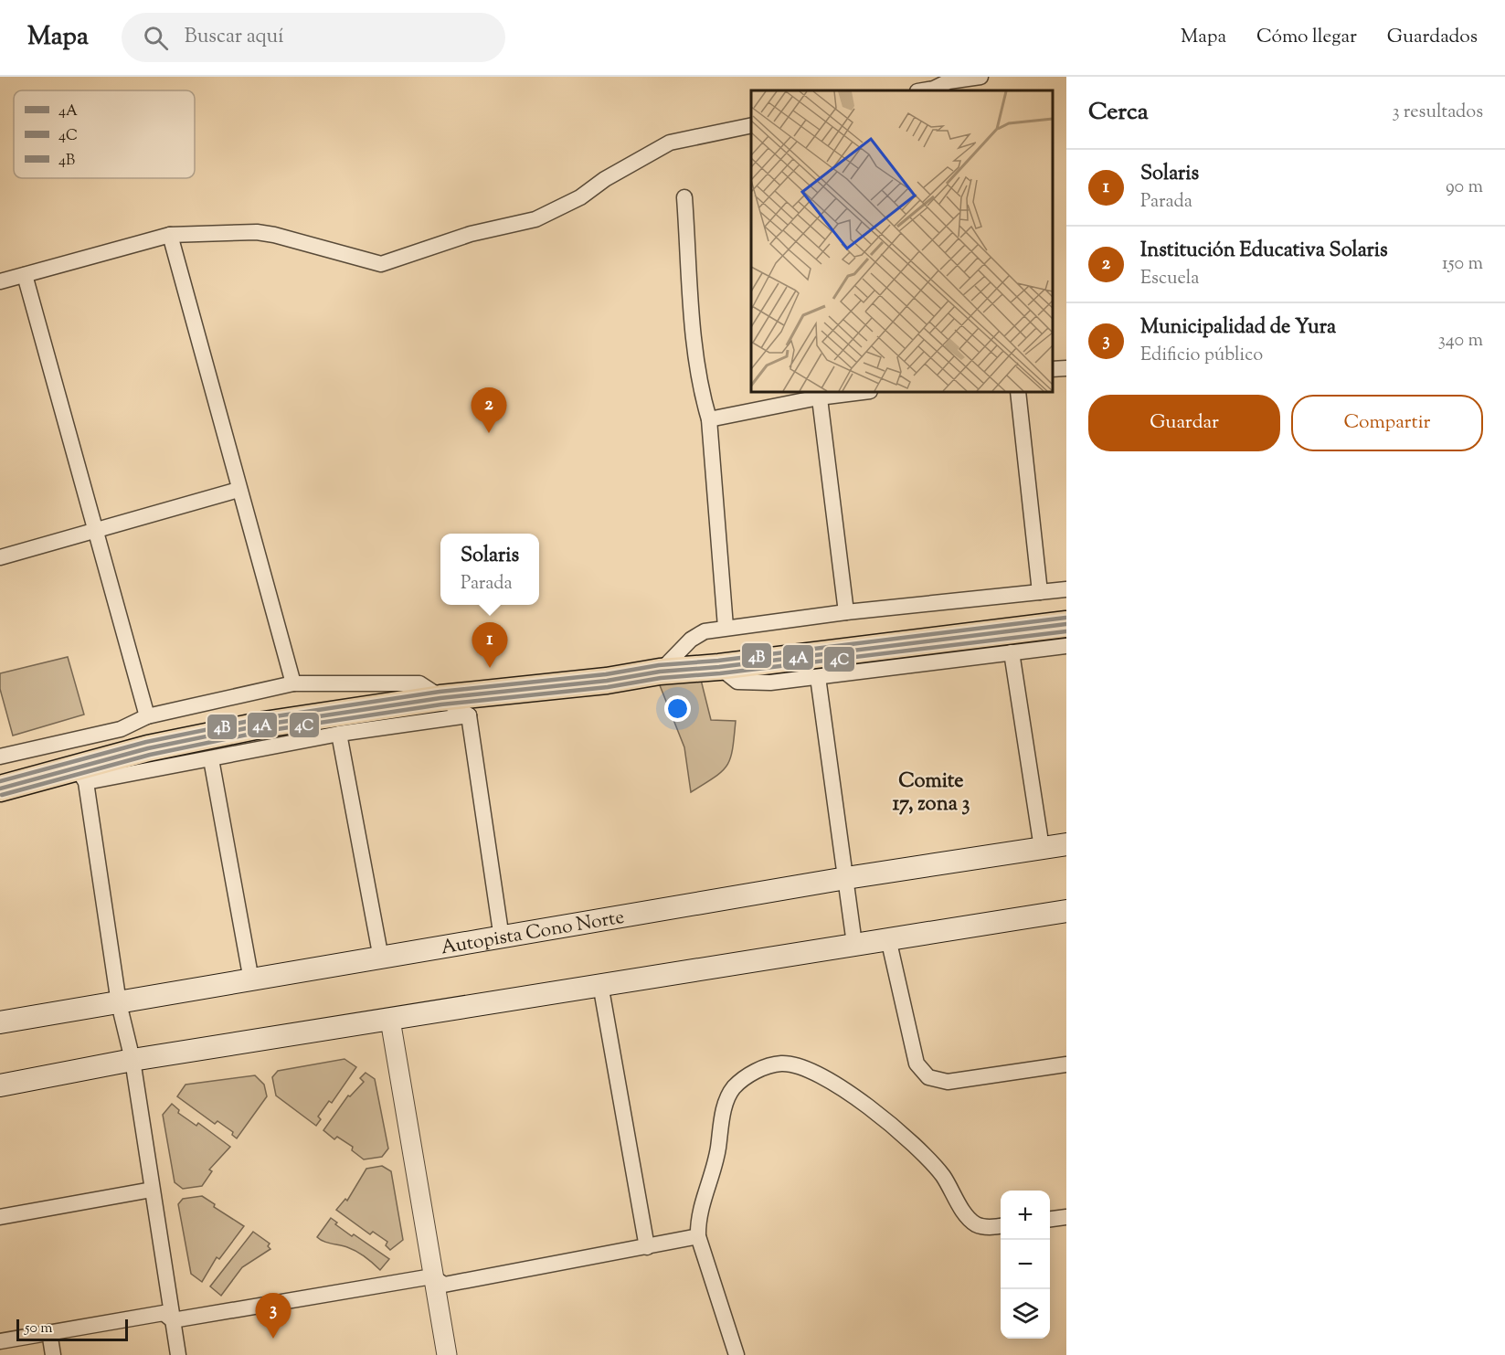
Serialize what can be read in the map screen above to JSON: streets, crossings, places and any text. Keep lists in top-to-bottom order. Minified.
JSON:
{"streets":{"main road":["Autopista Cono Norte"]},"districts":["Comite 17, zona 3"],"lines":["transit line 4B","transit line 4A","transit line 4C"],"legend":["4A","4C","4B"],"scale_bar":"50 m","page":{"header":"Mapa","search":"Buscar aquí","nav":["Mapa","Cómo llegar","Guardados"],"heading":["Cerca","3 resultados"],"list":[{"mark":"1","name":"Solaris","note":"Parada","value":"90 m"},{"mark":"2","name":"Institución Educativa Solaris","note":"Escuela","value":"150 m"},{"mark":"3","name":"Municipalidad de Yura","note":"Edificio público","value":"340 m"}],"buttons":["Guardar","Compartir"],"pins":["2","1","3"],"popup":["Solaris","Parada"],"map_buttons":["+","−"],"scale":"50 m"}}
